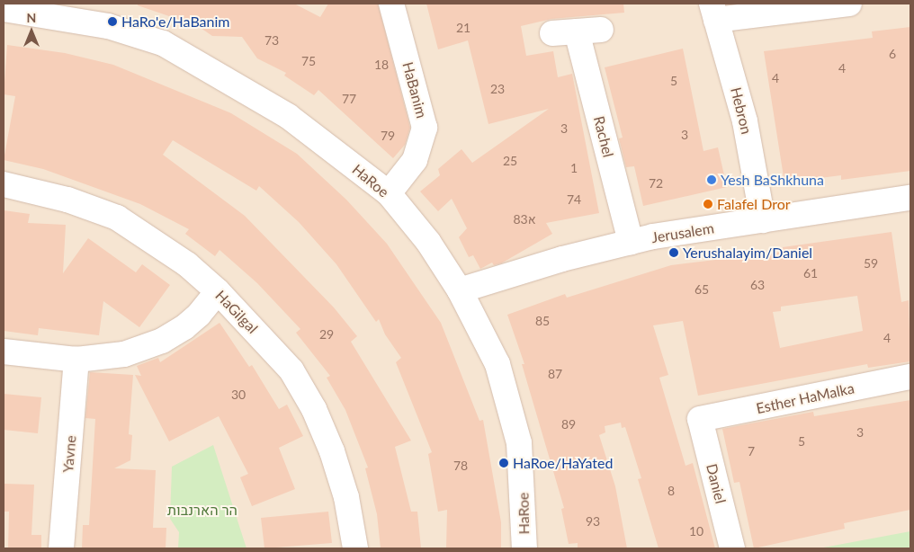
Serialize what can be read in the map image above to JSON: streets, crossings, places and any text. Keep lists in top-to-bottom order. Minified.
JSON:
{"streets":{"street":["HaBanim","Hebron","Rachel","HaRoe","Jerusalem","HaGilgal","Esther HaMalka","Yavne","Daniel"]},"crossings":[["HaBanim","HaRoe"],["Hebron","Jerusalem"],["Rachel","Jerusalem"],["HaRoe","Jerusalem"],["Esther HaMalka","Daniel"]],"parks":["הר הארנבות"],"places":["HaRo'e/HaBanim","Yesh BaShkhuna","Falafel Dror","Yerushalayim/Daniel","HaRoe/HaYated"],"house_numbers":["21","73","6","75","18","4","4","5","23","77","3","3","79","25","1","72","74","83א","59","61","63","65","85","29","4","87","30","89","3","5","7","78","8","93","10"],"north":"top"}
